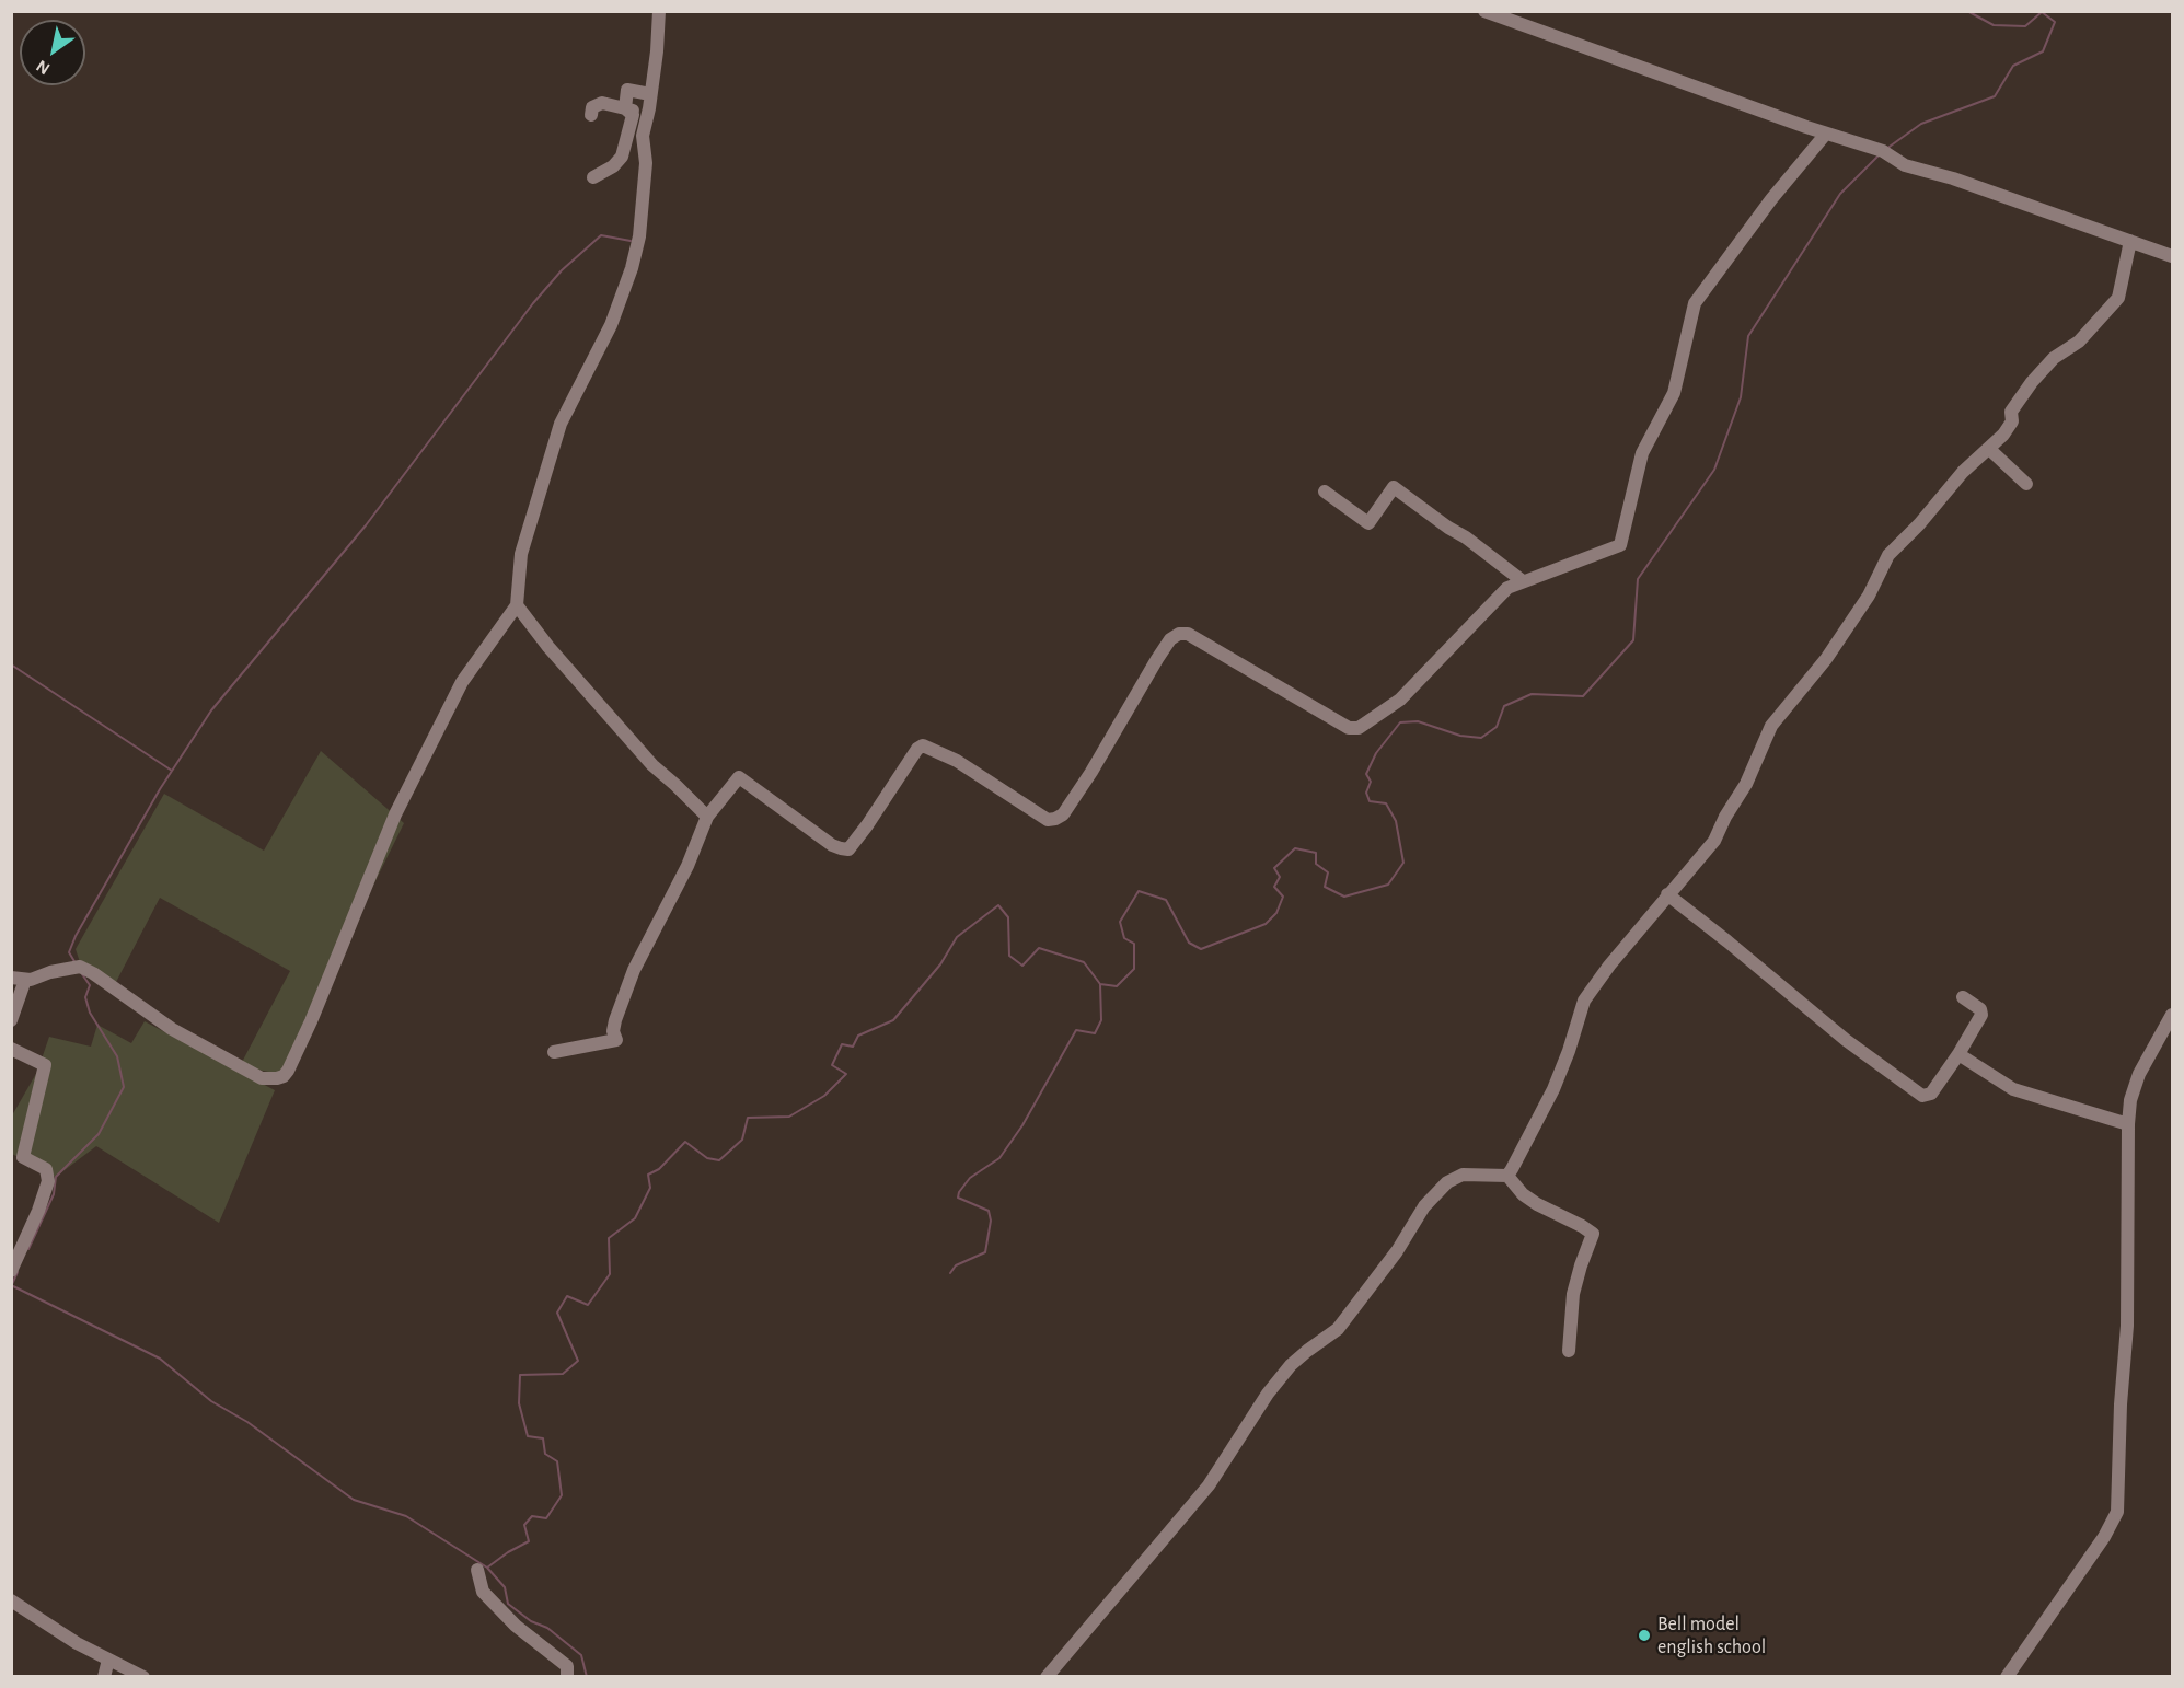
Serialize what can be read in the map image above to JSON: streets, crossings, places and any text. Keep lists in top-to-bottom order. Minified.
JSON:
{"places":["Bell model english school"],"north":"bottom left"}
